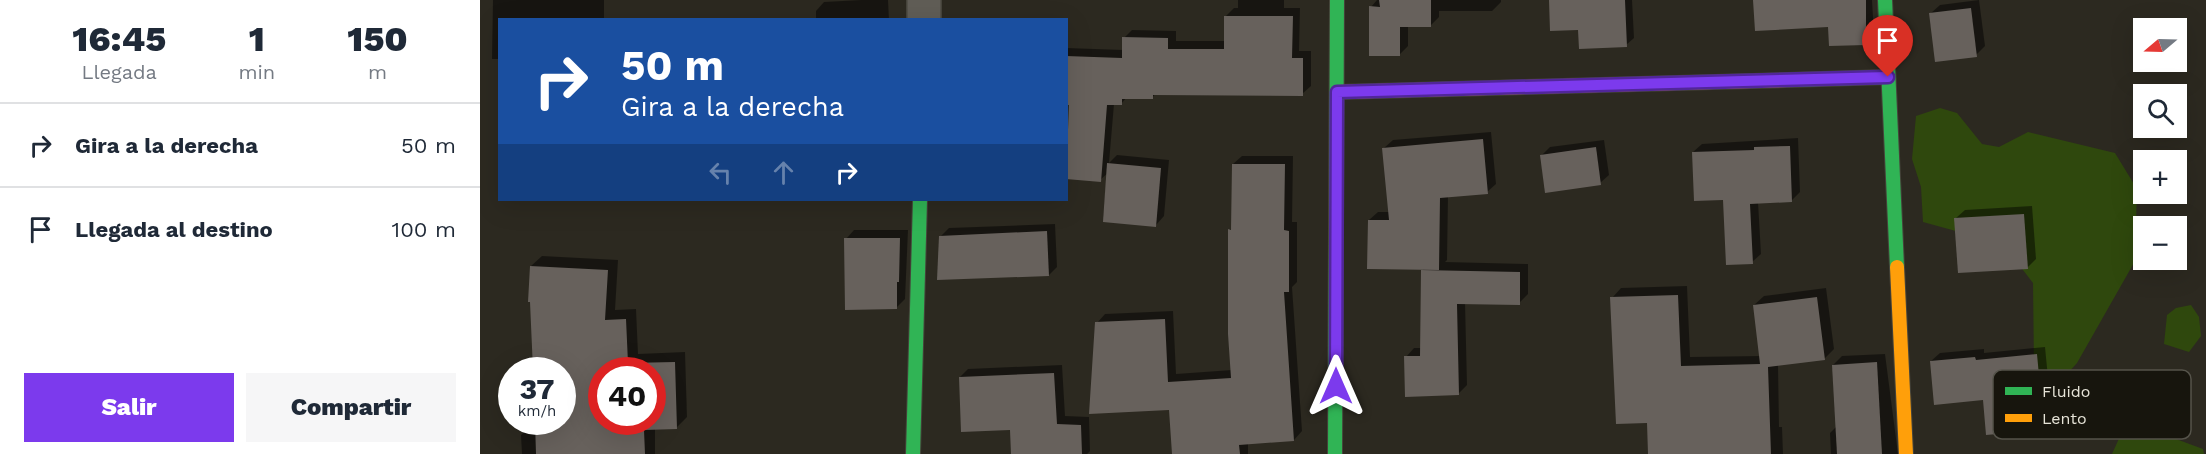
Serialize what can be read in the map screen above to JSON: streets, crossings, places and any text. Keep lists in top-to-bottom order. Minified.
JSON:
{"legend":["Fluido","Lento"],"north":"left","page":{"eta":["16:45","Llegada","1","min","150","m"],"map_buttons":["+","−"],"turn":["50 m","Gira a la derecha"],"list":[{"name":"Gira a la derecha","value":"50 m"},{"name":"Llegada al destino","value":"100 m"}],"speed":"37 km/h","limit":"40","buttons":["Salir","Compartir"]}}
